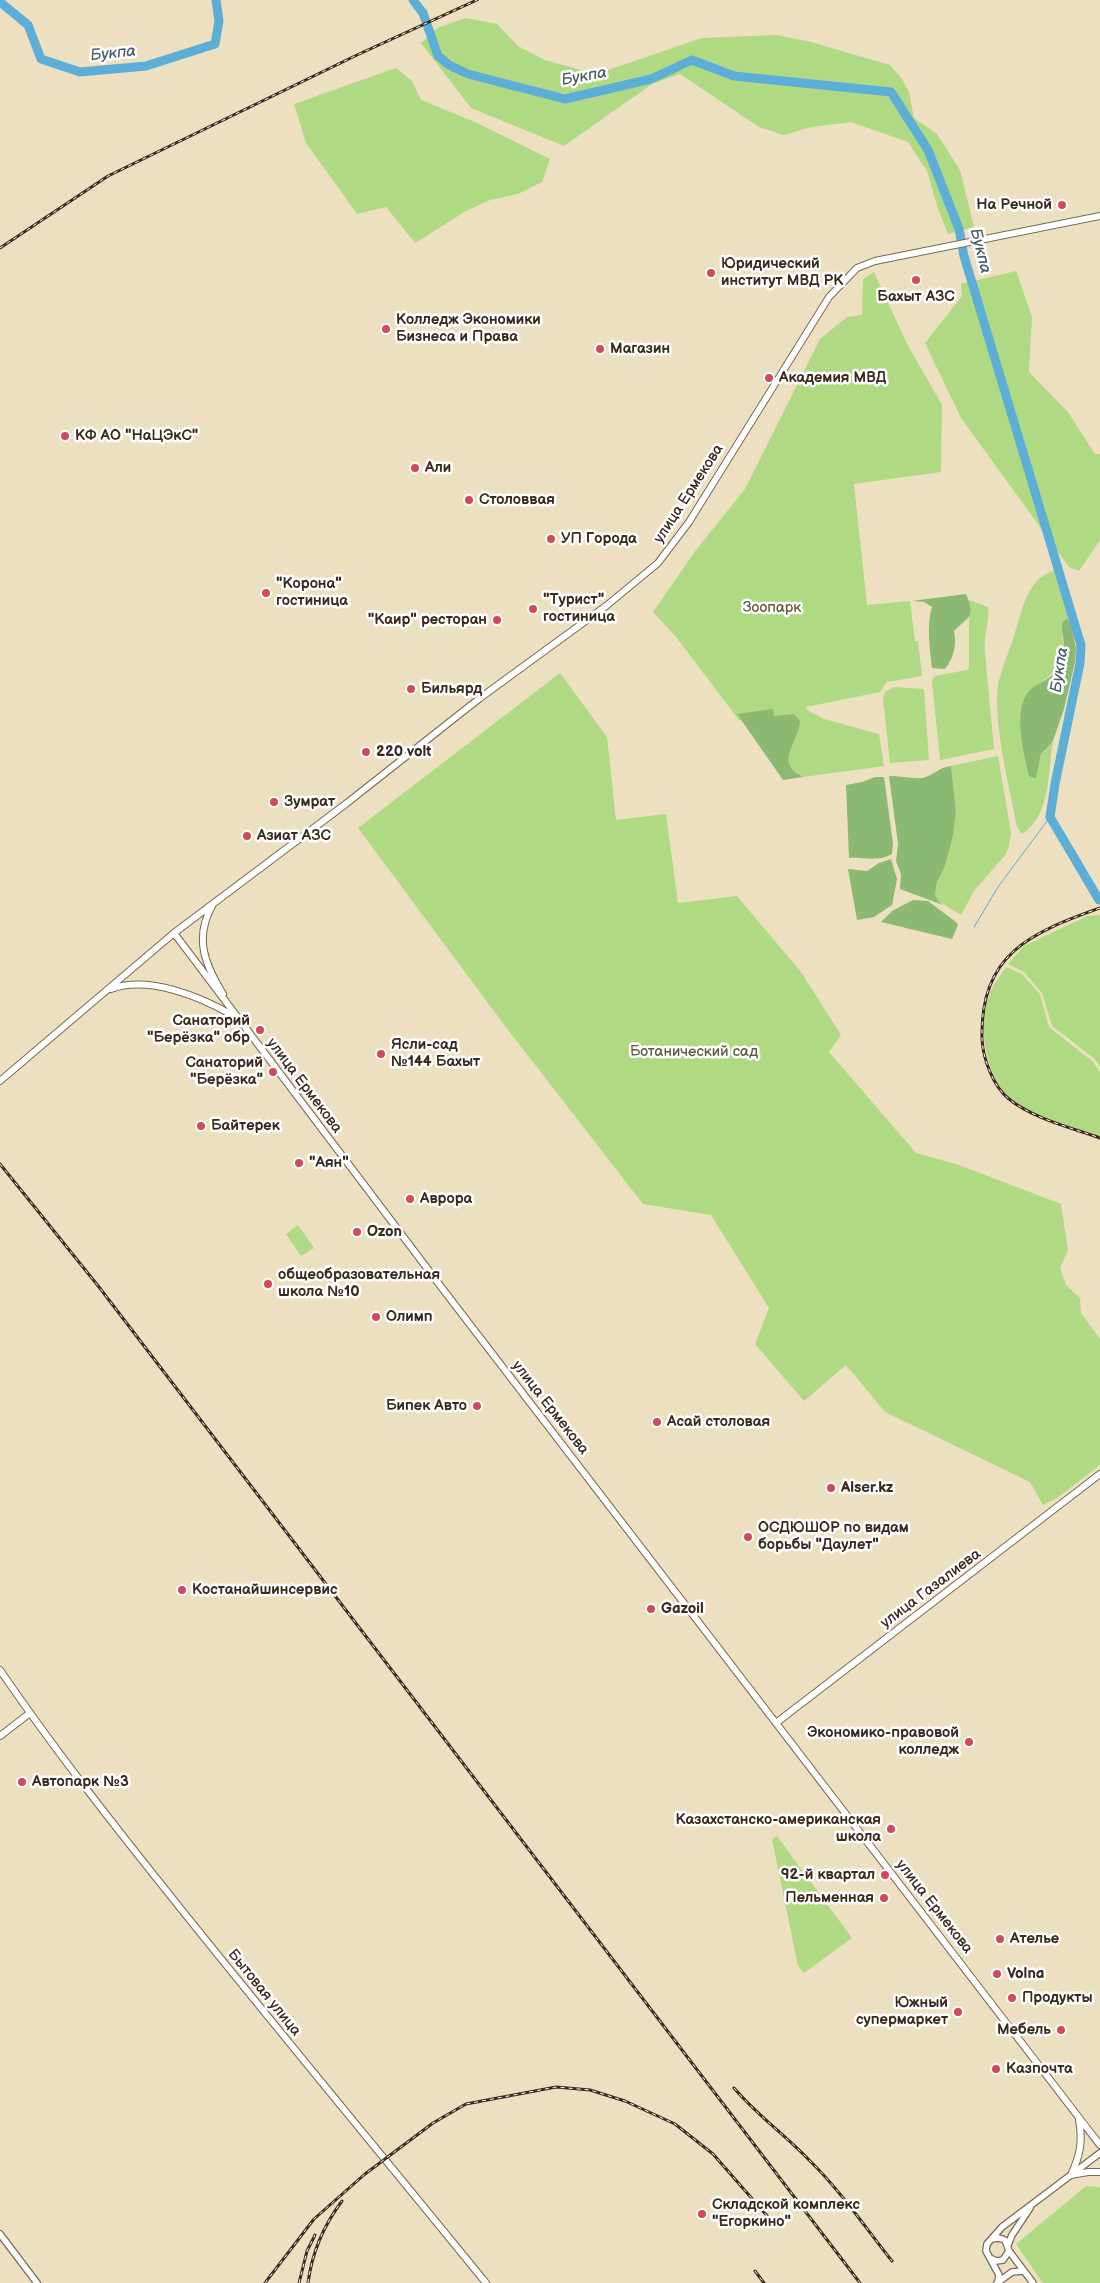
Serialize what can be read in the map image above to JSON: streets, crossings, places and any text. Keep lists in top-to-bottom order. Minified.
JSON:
{"streets":{"main road":["улица Ермекова","улица Газалиева","Бытовая улица"]},"crossings":[["улица Ермекова","улица Газалиева"]],"water":["Букпа"],"parks":["Зоопарк","Ботанический сад"],"places":["На Речной","Юридический институт МВД РК","Бахыт АЗС","Колледж Экономики Бизнеса и Права","Магазин","Академия МВД","КФ АО \"НаЦЭкС\"","Али","Столоввая","УП Города","\"Корона\" гостиница","\"Турист\" гостиница","\"Каир\" ресторан","Бильярд","220 volt","Зумрат","Азиат АЗС","Санаторий \"Берёзка\" обр","Ясли-сад №144 Бахыт","Санаторий \"Берёзка\"","Байтерек","\"Аян\"","Аврора","Ozon","общеобразовательная школа №10","Олимп","Бипек Авто","Асай столовая","Alser.kz","ОСДЮШОР по видам борьбы \"Даулет\"","Костанайшинсервис","Gazoil","Экономико-правовой колледж","Автопарк №3","Казахстанско-американская школа","92-й квартал","Пельменная","Ателье","Volna","Продукты","Южный супермаркет","Мебель","Казпочта","Складской комплекс \"Егоркино\""]}
